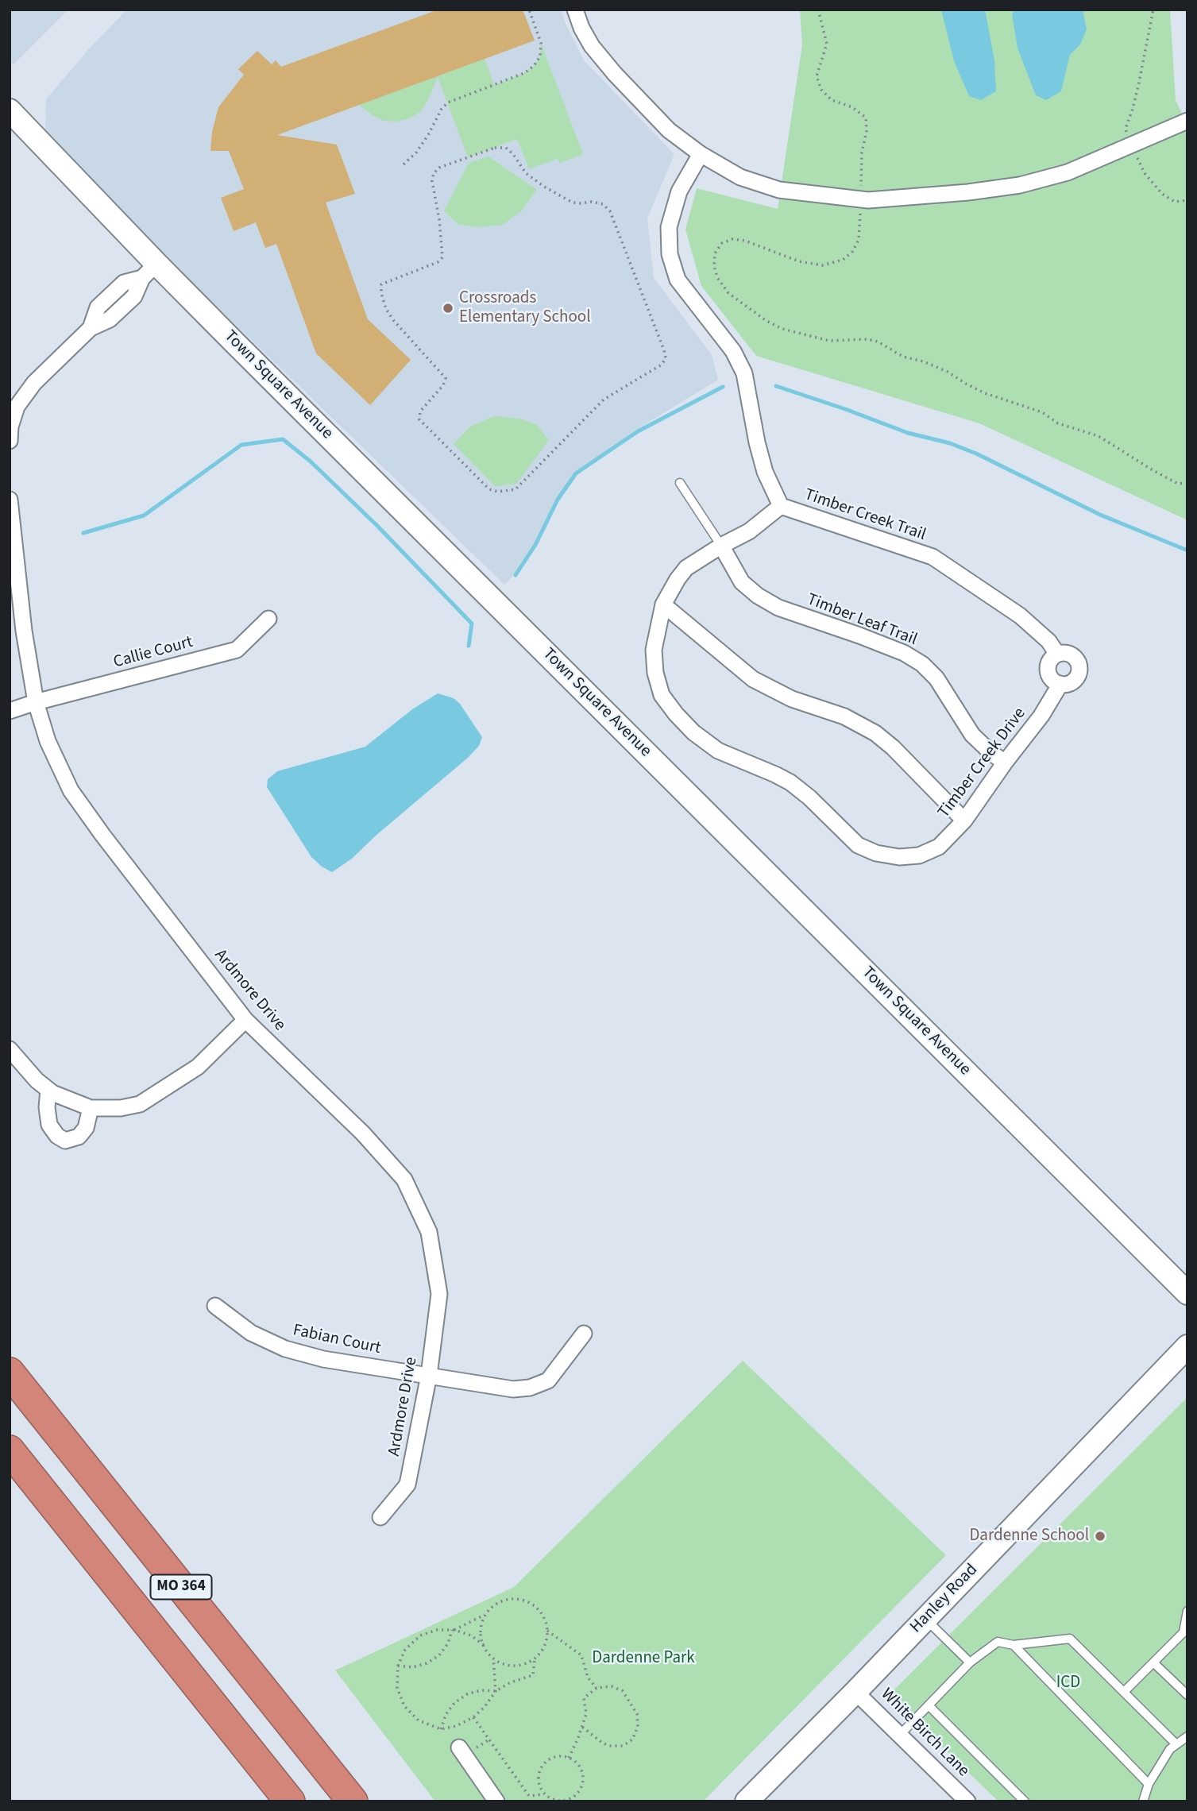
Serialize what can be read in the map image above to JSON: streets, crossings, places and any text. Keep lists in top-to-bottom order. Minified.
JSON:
{"streets":{"highway":["MO 364"],"main road":["Town Square Avenue","Hanley Road"],"street":["Timber Creek Trail","Timber Leaf Trail","Callie Court","Timber Creek Drive","Ardmore Drive","Fabian Court","White Birch Lane"]},"crossings":[["Timber Creek Trail","Timber Creek Drive"],["Timber Leaf Trail","Timber Creek Drive"],["Callie Court","Ardmore Drive"],["Ardmore Drive","Fabian Court"],["Hanley Road","White Birch Lane"]],"parks":["Dardenne Park","ICD"],"places":["Crossroads Elementary School","Dardenne School"]}
